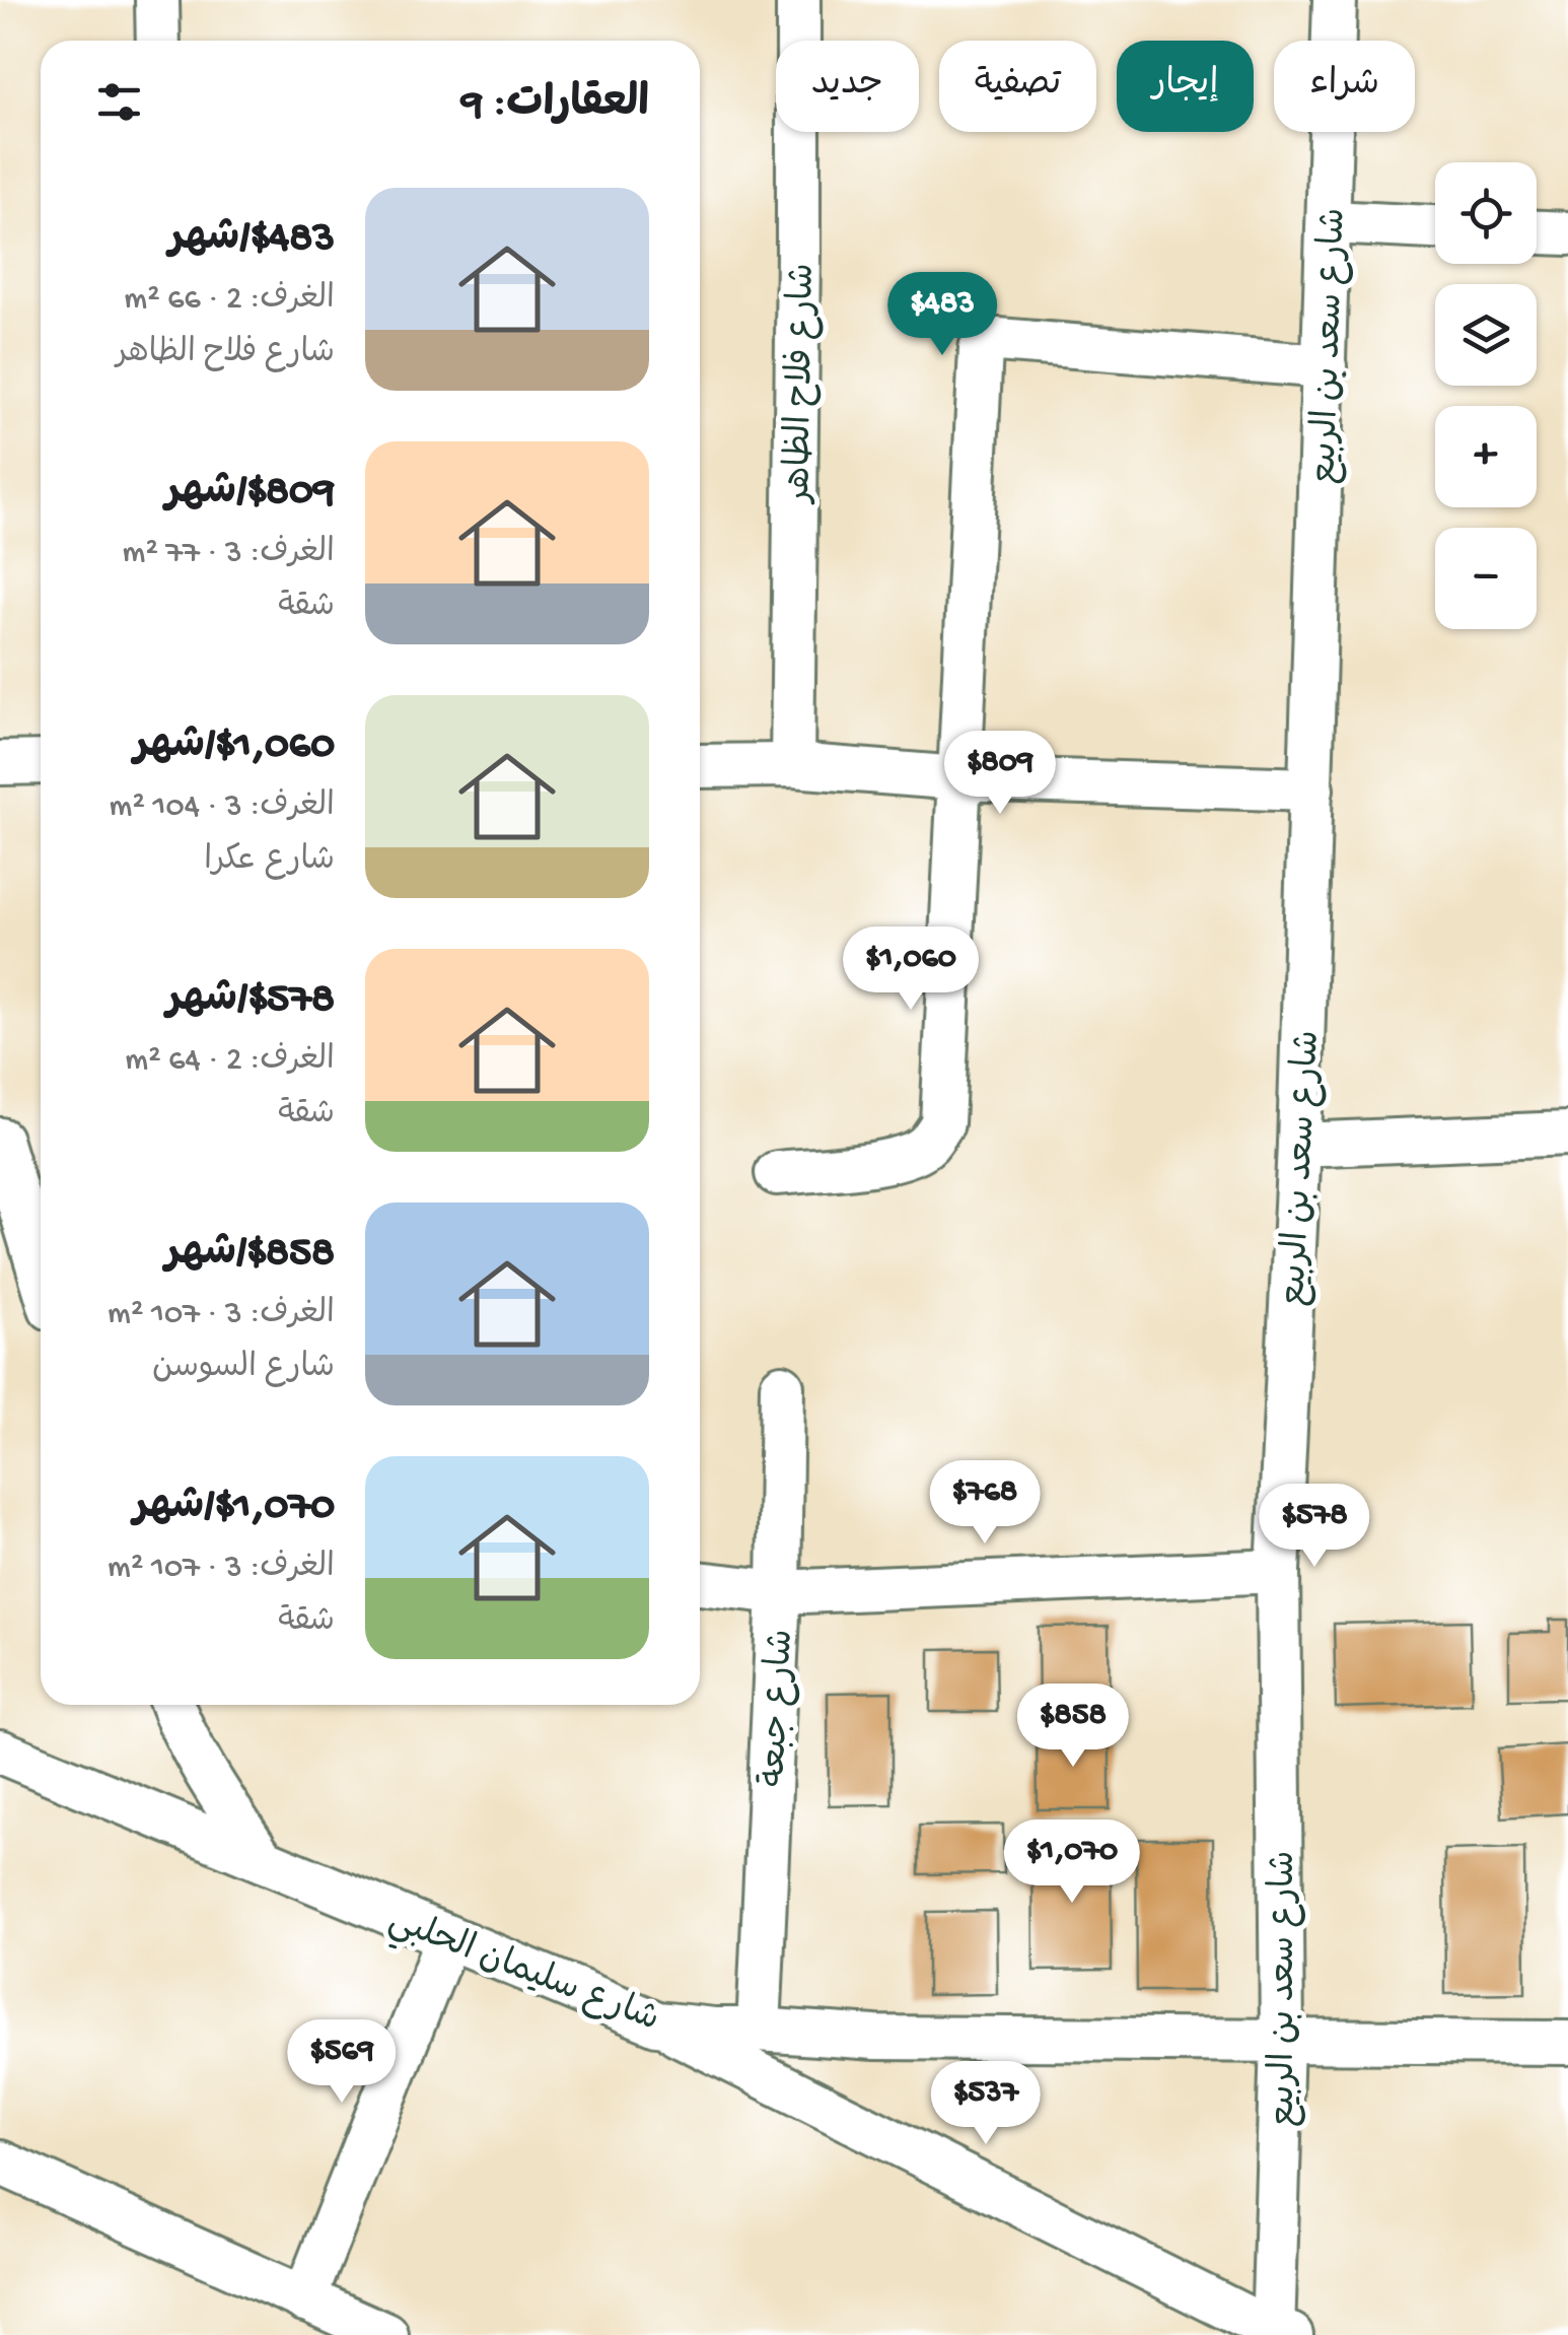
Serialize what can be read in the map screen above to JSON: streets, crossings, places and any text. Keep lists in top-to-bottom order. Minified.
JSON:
{"streets":{"street":["شارع سعد بن الربيع","شارع فلاح الظاهر","شارع جبعة","شارع سليمان الحلبي"]},"crossings":[["شارع سعد بن الربيع","شارع سليمان الحلبي"],["شارع جبعة","شارع سليمان الحلبي"]],"page":{"chip":["شراء","إيجار","تصفية","جديد"],"heading":"العقارات: 9","map_buttons":["+","−"],"list":[{"name":"$483/شهر","note":"الغرف: 2 · 66 m² · شارع فلاح الظاهر"},{"name":"$809/شهر","note":"الغرف: 3 · 77 m² · شقة"},{"name":"$1,060/شهر","note":"الغرف: 3 · 104 m² · شارع عكرا"},{"name":"$578/شهر","note":"الغرف: 2 · 64 m² · شقة"},{"name":"$858/شهر","note":"الغرف: 3 · 107 m² · شارع السوسن"},{"name":"$1,070/شهر","note":"الغرف: 3 · 107 m² · شقة"}],"price":["$483","$809","$1,060","$768","$578","$858","$1,070","$569","$537"]}}
